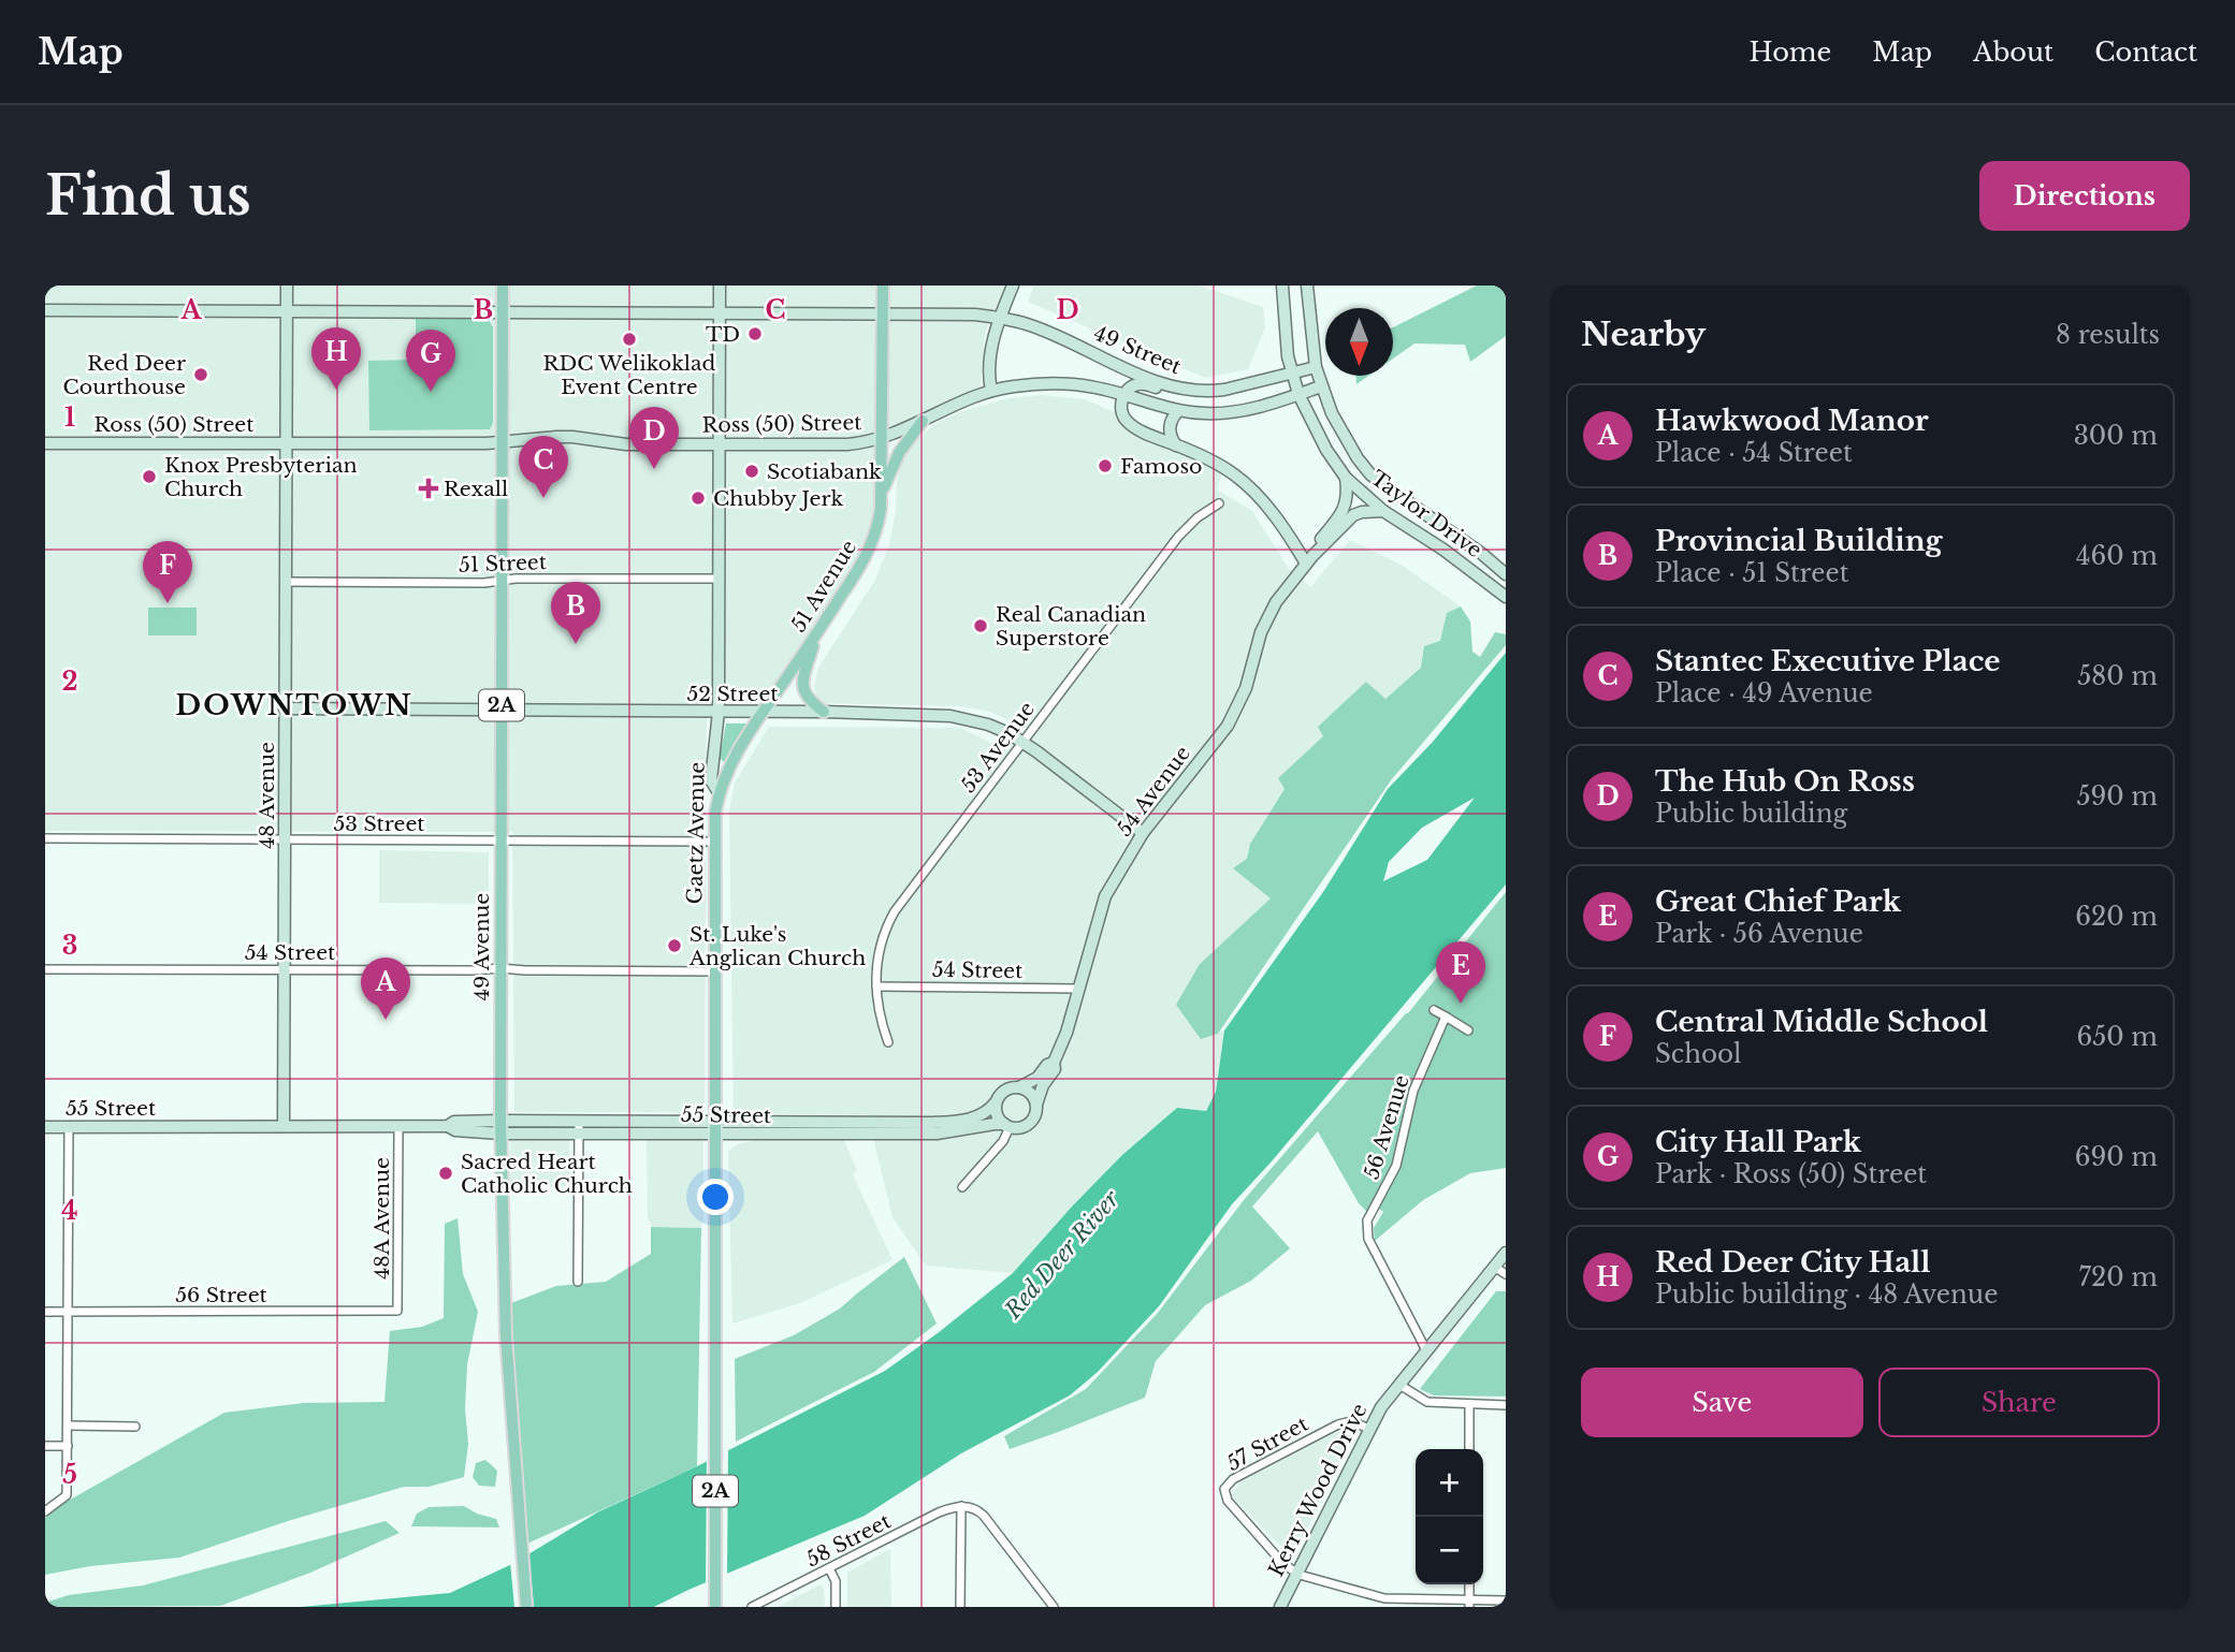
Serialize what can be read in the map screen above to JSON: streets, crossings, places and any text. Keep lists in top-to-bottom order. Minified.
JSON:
{"streets":{"main road":["51 Avenue","2A","Gaetz Avenue","49 Avenue"],"street":["49 Street","Ross (50) Street","Taylor Drive","51 Street","52 Street","53 Avenue","54 Avenue","48 Avenue","53 Street","54 Street","55 Street","56 Avenue","48A Avenue","56 Street","57 Street","Kerry Wood Drive","58 Street"]},"crossings":[["49 Street","Taylor Drive"],["49 Street","51 Avenue"],["49 Street","48 Avenue"],["49 Street","Gaetz Avenue"],["49 Street","49 Avenue"],["Ross (50) Street","Taylor Drive"],["Ross (50) Street","51 Avenue"],["Ross (50) Street","48 Avenue"],["Ross (50) Street","Gaetz Avenue"],["Ross (50) Street","49 Avenue"],["51 Street","48 Avenue"],["51 Street","Gaetz Avenue"],["51 Street","49 Avenue"],["51 Avenue","52 Street"],["51 Avenue","Gaetz Avenue"],["52 Street","53 Avenue"],["52 Street","54 Avenue"],["52 Street","48 Avenue"],["52 Street","Gaetz Avenue"],["52 Street","49 Avenue"],["53 Avenue","54 Street"],["54 Avenue","54 Street"],["54 Avenue","55 Street"],["48 Avenue","53 Street"],["48 Avenue","54 Street"],["48 Avenue","55 Street"],["53 Street","Gaetz Avenue"],["53 Street","49 Avenue"],["Gaetz Avenue","54 Street"],["Gaetz Avenue","55 Street"],["49 Avenue","54 Street"],["49 Avenue","55 Street"],["55 Street","48A Avenue"],["56 Avenue","Kerry Wood Drive"],["48A Avenue","56 Street"],["57 Street","Kerry Wood Drive"]],"districts":["DOWNTOWN"],"water":["Red Deer River"],"places":{"other":["TD","RDC Welikoklad Event Centre","Red Deer Courthouse","Famoso","Scotiabank","Knox Presbyterian Church","Chubby Jerk","Real Canadian Superstore","St. Luke's Anglican Church","Sacred Heart Catholic Church"],"health":["Rexall"]},"north":"bottom","page":{"header":"Map","nav":["Home","Map","About","Contact"],"buttons":["Directions",["Save","Share"]],"title":"Find us","heading":["Nearby","8 results"],"pins":["H","G","D","C","F","B","E","A"],"list":[{"mark":"A","name":"Hawkwood Manor","note":"Place · 54 Street","value":"300 m"},{"mark":"B","name":"Provincial Building","note":"Place · 51 Street","value":"460 m"},{"mark":"C","name":"Stantec Executive Place","note":"Place · 49 Avenue","value":"580 m"},{"mark":"D","name":"The Hub On Ross","note":"Public building","value":"590 m"},{"mark":"E","name":"Great Chief Park","note":"Park · 56 Avenue","value":"620 m"},{"mark":"F","name":"Central Middle School","note":"School","value":"650 m"},{"mark":"G","name":"City Hall Park","note":"Park · Ross (50) Street","value":"690 m"},{"mark":"H","name":"Red Deer City Hall","note":"Public building · 48 Avenue","value":"720 m"}],"map_buttons":["+","−"]},"grid":{"columns":["A","B","C","D"],"rows":["1","2","3","4","5"]}}
